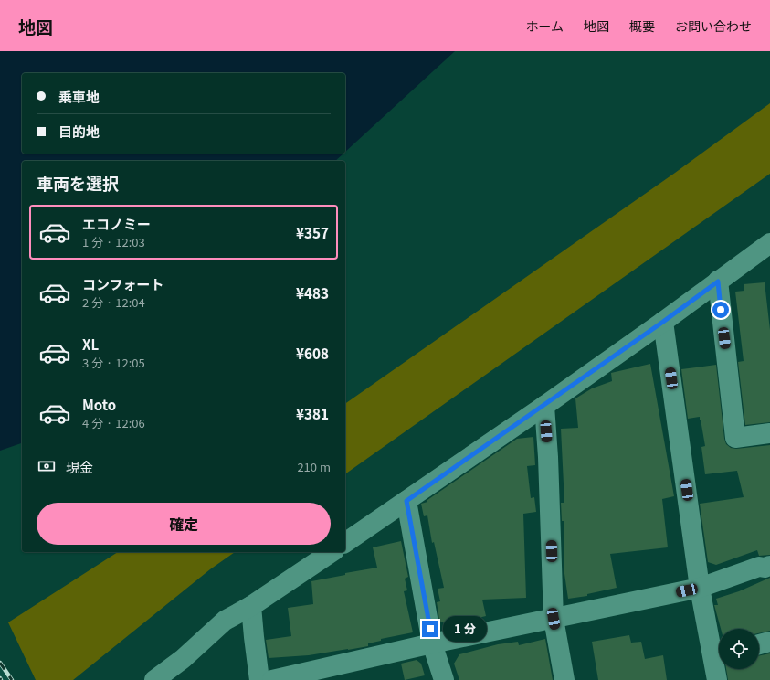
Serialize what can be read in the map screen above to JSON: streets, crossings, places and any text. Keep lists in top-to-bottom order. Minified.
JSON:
{"page":{"header":"地図","nav":["ホーム","地図","概要","お問い合わせ"],"banner":["乗車地","目的地"],"heading":"車両を選択","list":[{"name":"エコノミー","note":"1 分 · 12:03","value":"¥357"},{"name":"コンフォート","note":"2 分 · 12:04","value":"¥483"},{"name":"XL","note":"3 分 · 12:05","value":"¥608"},{"name":"Moto","note":"4 分 · 12:06","value":"¥381"}],"pay":["現金","210 m"],"buttons":"確定","bubble":"1 分"}}
